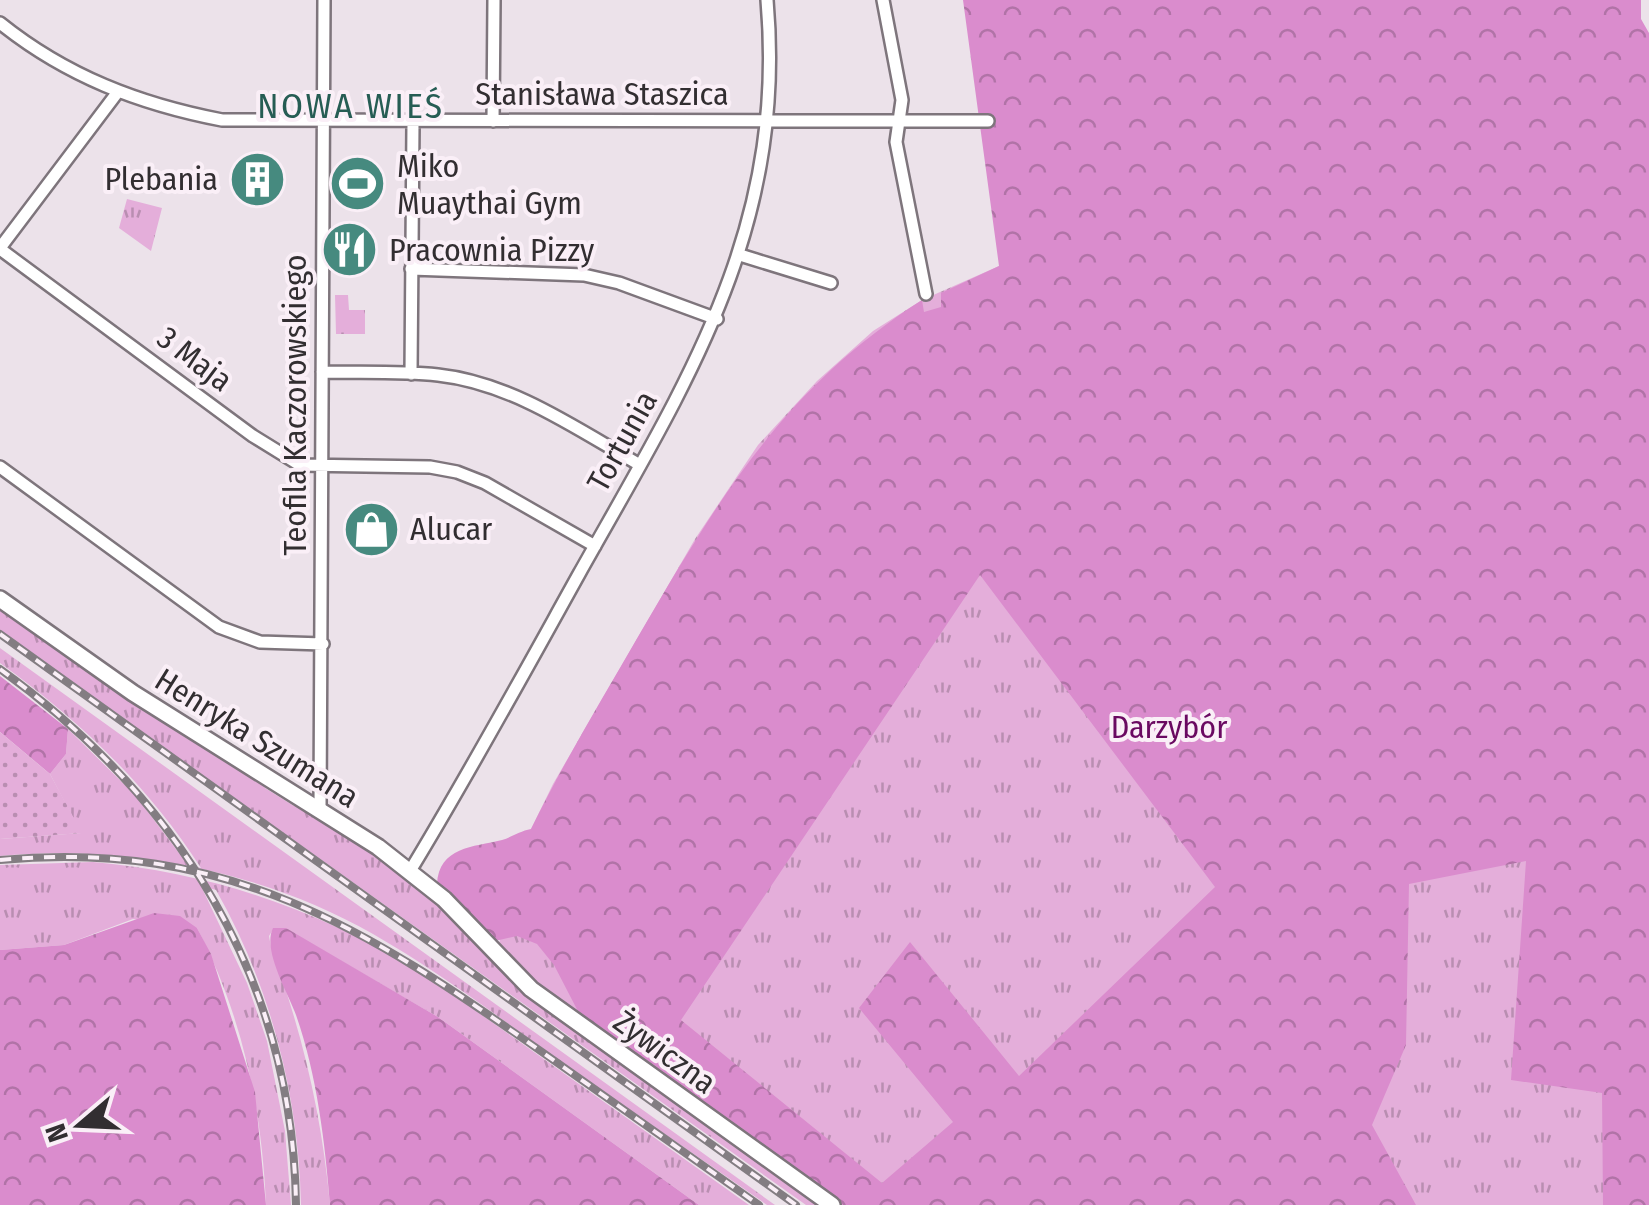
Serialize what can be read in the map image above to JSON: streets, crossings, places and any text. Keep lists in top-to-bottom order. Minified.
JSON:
{"streets":{"street":["Stanisława Staszica","3 Maja","Teofila Kaczorowskiego","Tortunia","Henryka Szumana","Żywiczna"]},"crossings":[["Stanisława Staszica","Teofila Kaczorowskiego"],["Stanisława Staszica","Tortunia"],["3 Maja","Teofila Kaczorowskiego"],["3 Maja","Tortunia"],["Teofila Kaczorowskiego","Henryka Szumana"],["Tortunia","Henryka Szumana"],["Henryka Szumana","Żywiczna"]],"districts":["NOWA WIEŚ"],"parks":["Darzybór"],"places":{"building":["Plebania"],"sports":["Miko Muaythai Gym"],"restaurant":["Pracownia Pizzy"],"shop":["Alucar"]},"north":"left"}
